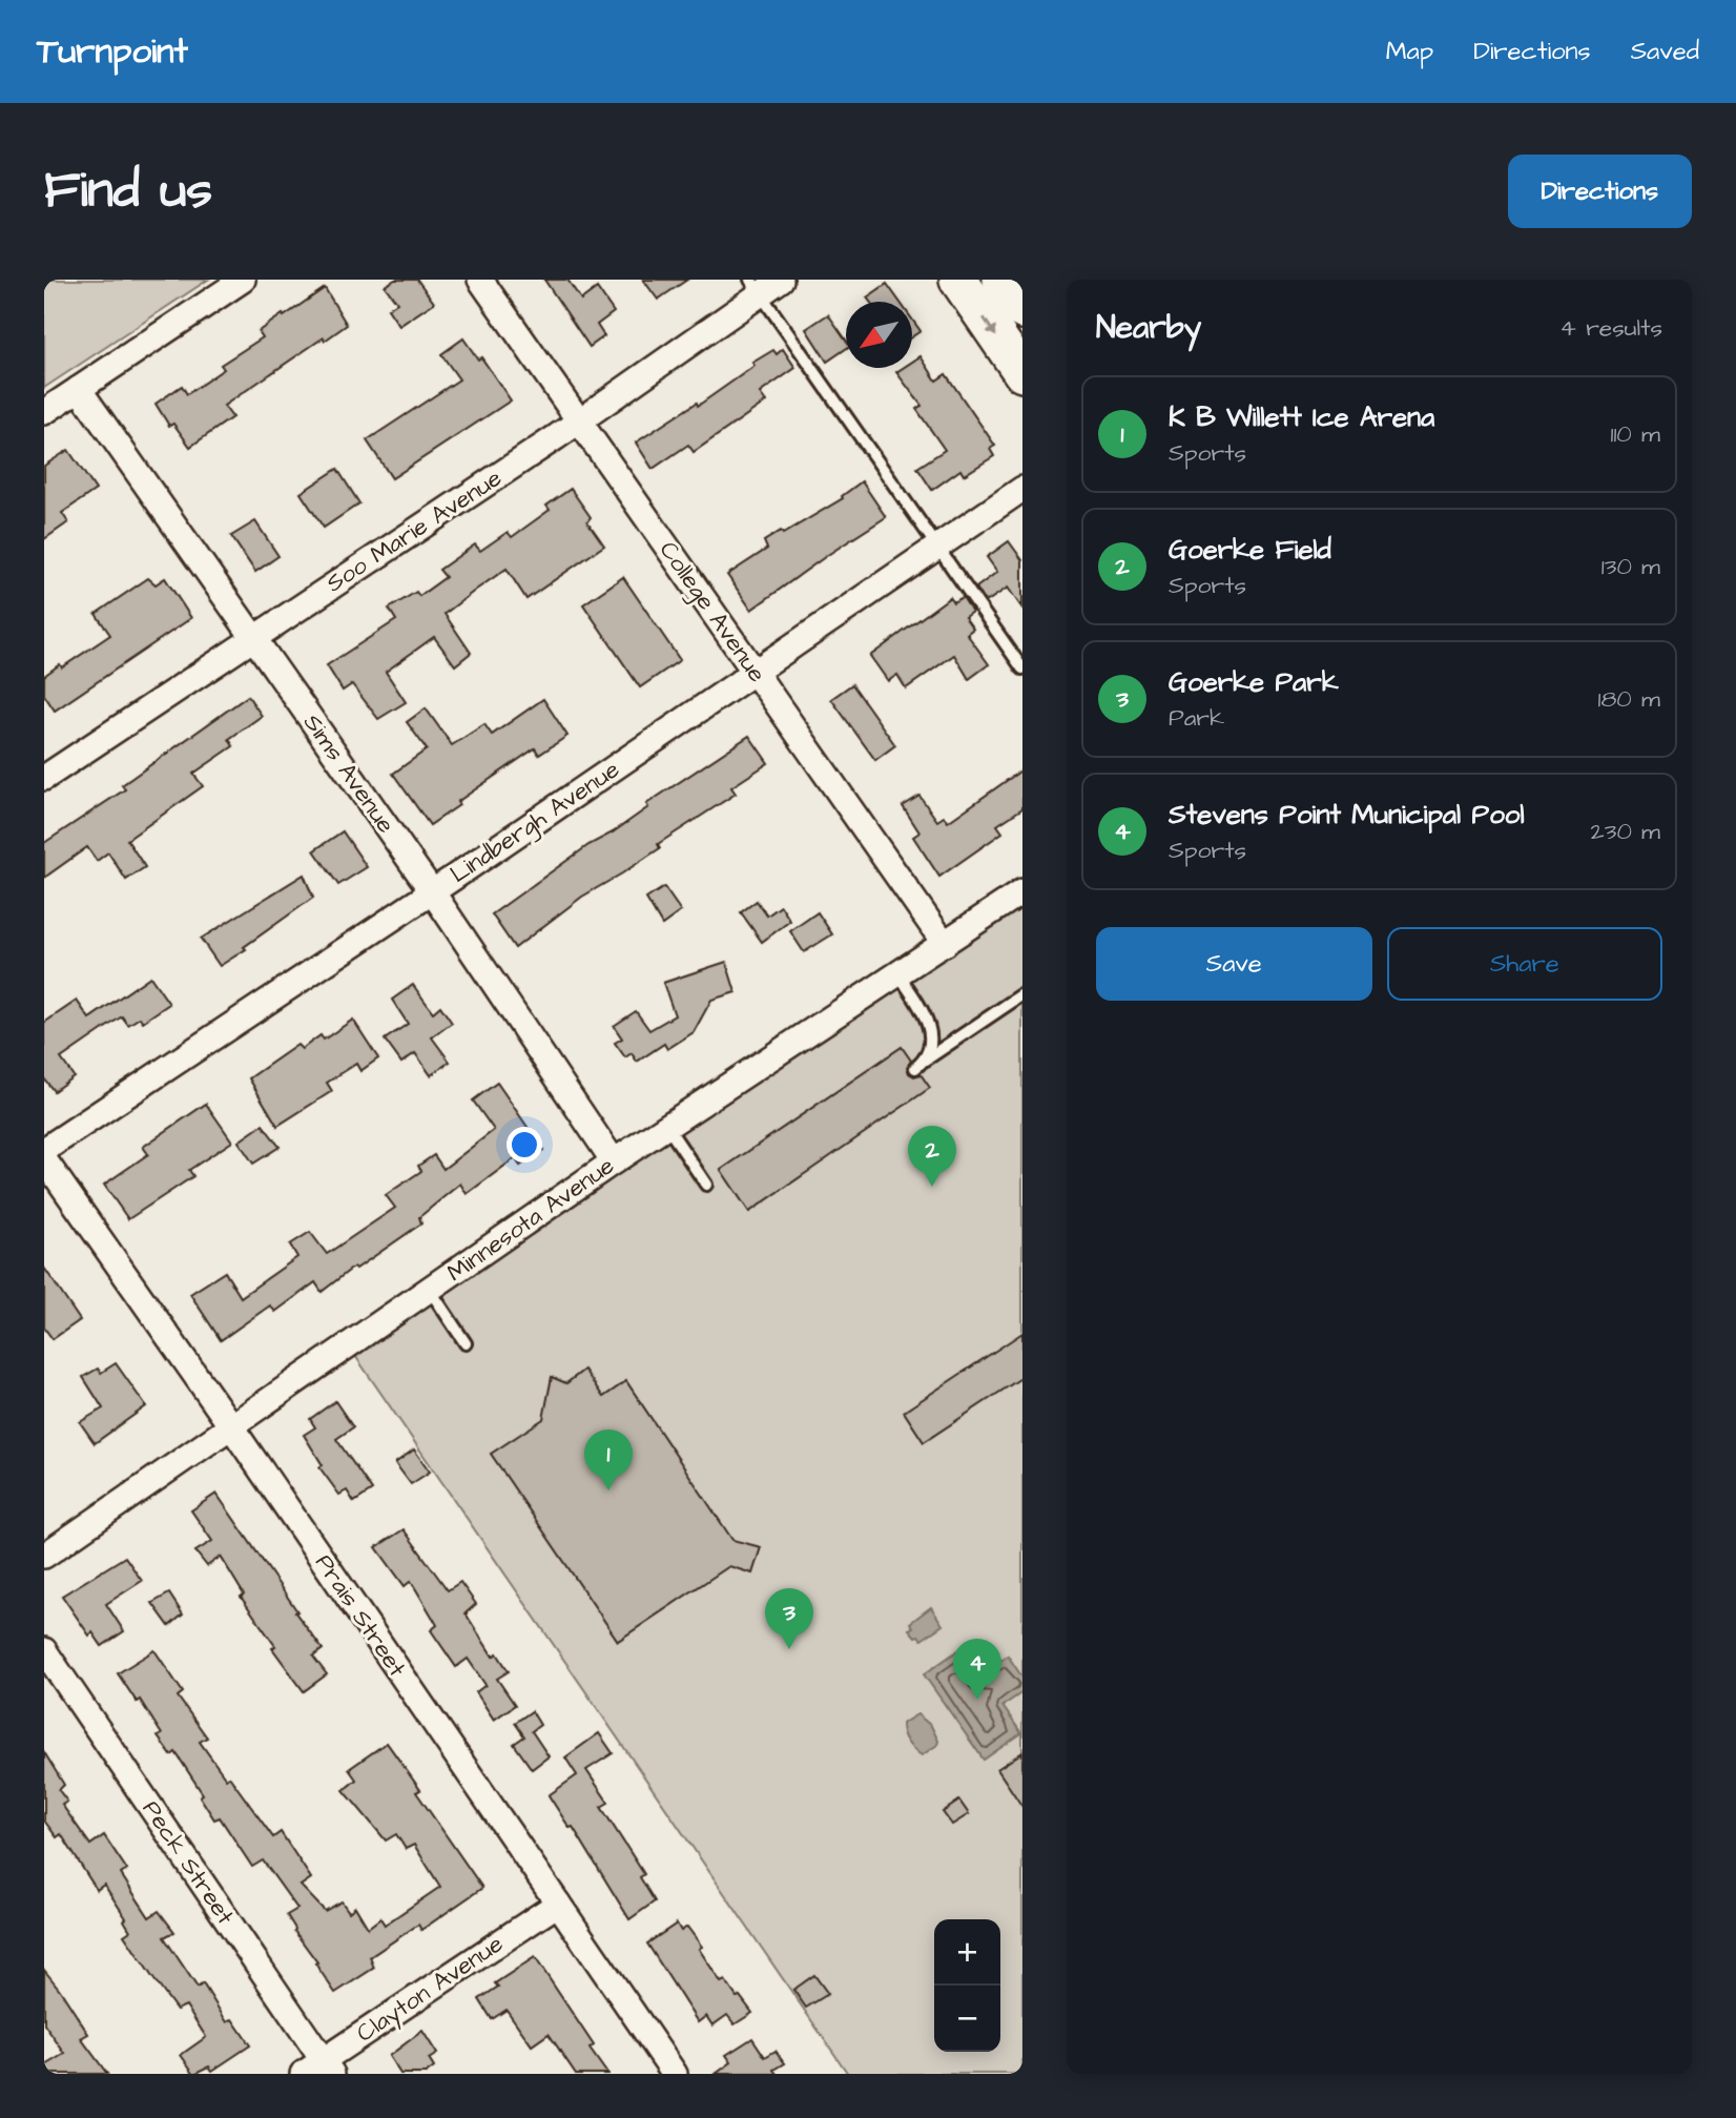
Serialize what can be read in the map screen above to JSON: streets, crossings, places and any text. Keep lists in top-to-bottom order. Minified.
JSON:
{"streets":{"street":["Soo Marie Avenue","College Avenue","Sims Avenue","Lindbergh Avenue","Minnesota Avenue","Prais Street","Peck Street","Clayton Avenue"]},"crossings":[["Soo Marie Avenue","College Avenue"],["Soo Marie Avenue","Sims Avenue"],["College Avenue","Lindbergh Avenue"],["College Avenue","Minnesota Avenue"],["Sims Avenue","Lindbergh Avenue"],["Sims Avenue","Minnesota Avenue"],["Minnesota Avenue","Prais Street"],["Prais Street","Clayton Avenue"],["Peck Street","Clayton Avenue"]],"north":"bottom left","page":{"header":"Turnpoint","nav":["Map","Directions","Saved"],"buttons":["Directions",["Save","Share"]],"title":"Find us","heading":["Nearby","4 results"],"list":[{"mark":"1","name":"K B Willett Ice Arena","note":"Sports","value":"110 m"},{"mark":"2","name":"Goerke Field","note":"Sports","value":"130 m"},{"mark":"3","name":"Goerke Park","note":"Park","value":"180 m"},{"mark":"4","name":"Stevens Point Municipal Pool","note":"Sports","value":"230 m"}],"pins":["2","1","3","4"],"map_buttons":["+","−"]}}
